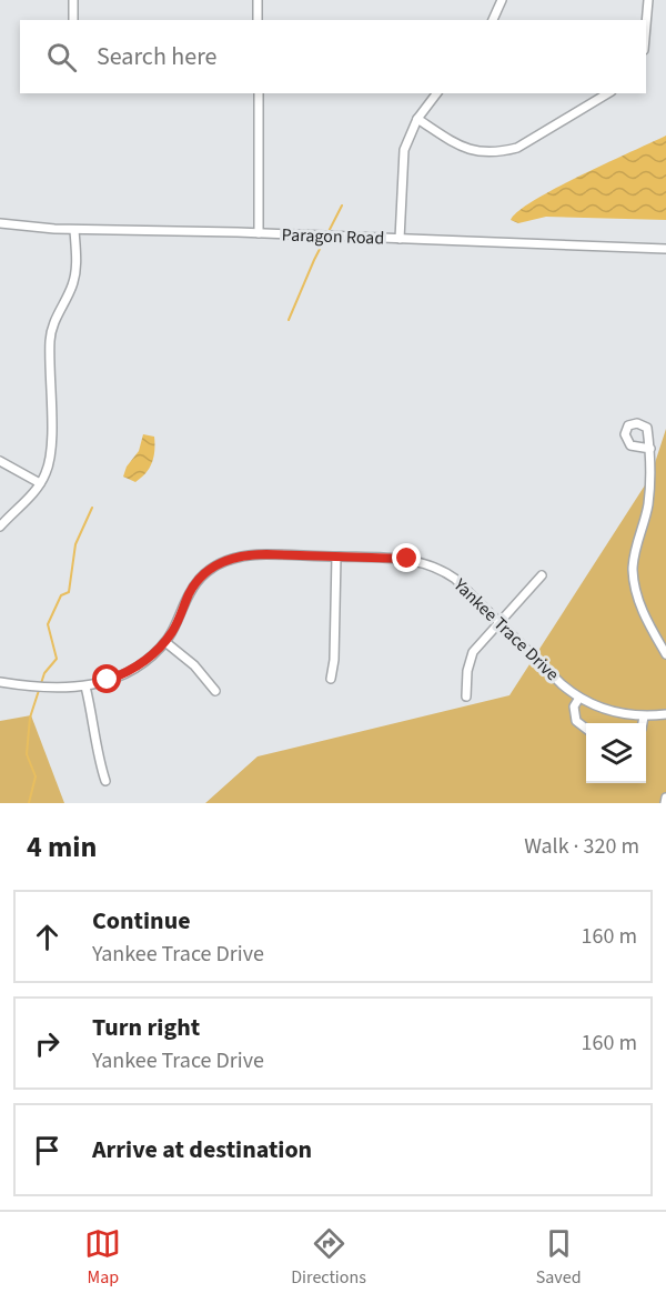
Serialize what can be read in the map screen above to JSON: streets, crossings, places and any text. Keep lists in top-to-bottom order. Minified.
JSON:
{"streets":{"street":["Paragon Road","Yankee Trace Drive"]},"page":{"search":"Search here","heading":["4 min","Walk · 320 m"],"list":[["Continue","Yankee Trace Drive","160 m"],["Turn right","Yankee Trace Drive","160 m"],"Arrive at destination"],"nav":["Map","Directions","Saved"]}}
